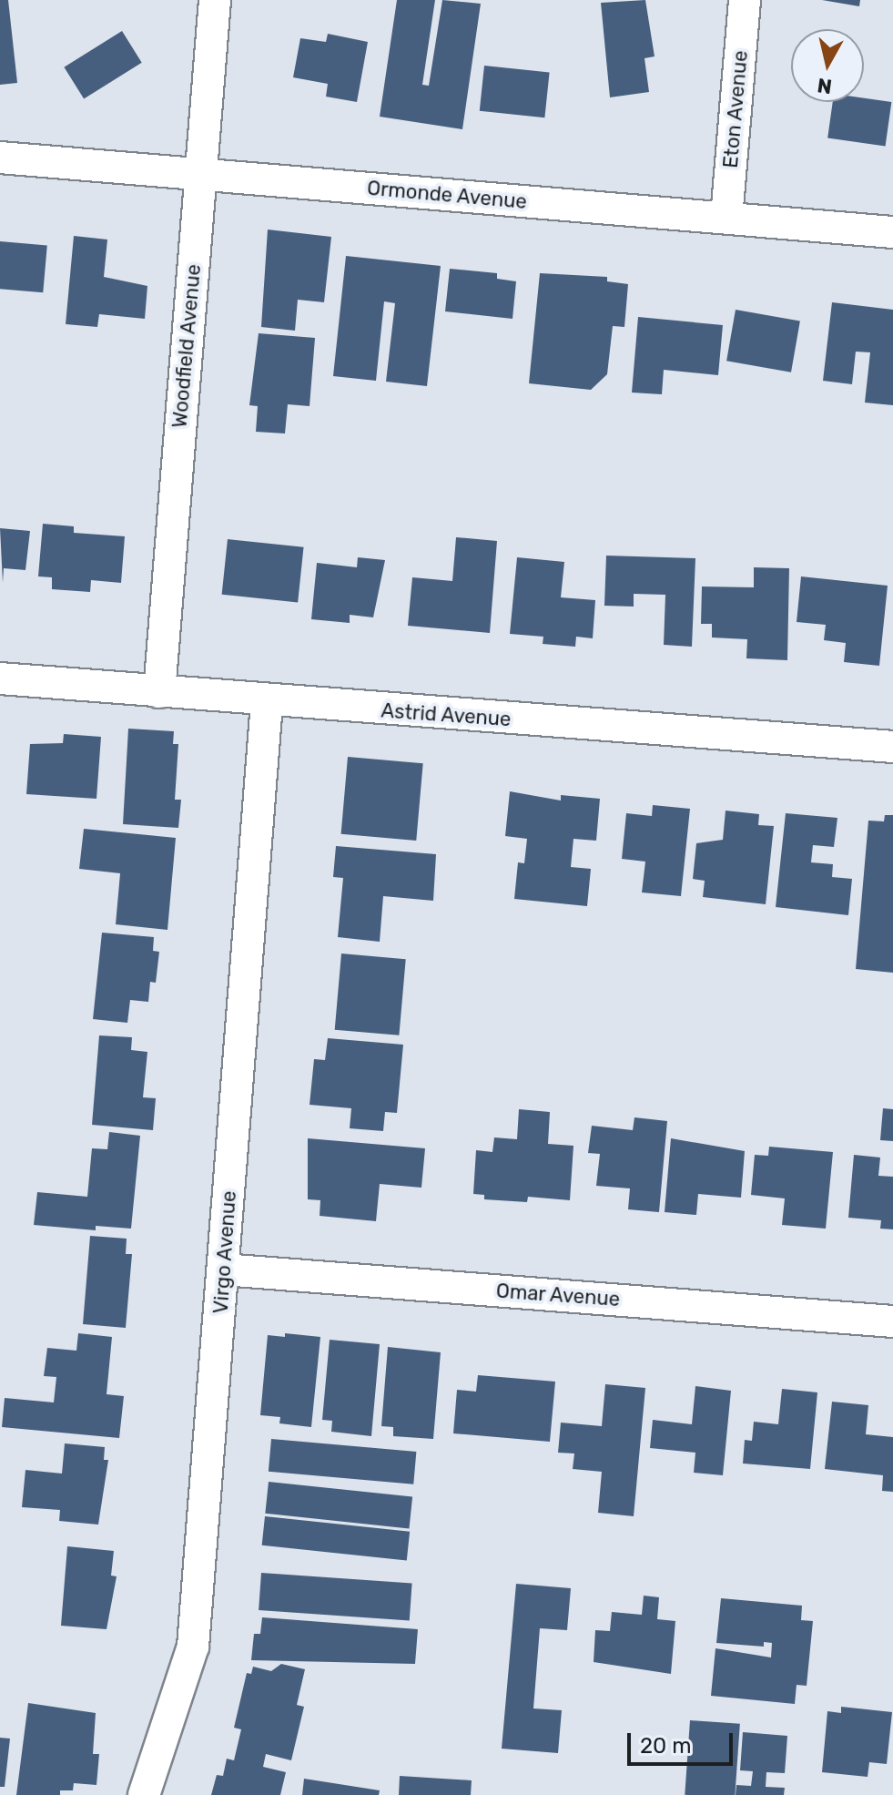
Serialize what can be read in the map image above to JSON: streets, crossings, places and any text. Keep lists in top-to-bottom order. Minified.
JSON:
{"streets":{"street":["Eton Avenue","Ormonde Avenue","Woodfield Avenue","Astrid Avenue","Virgo Avenue","Omar Avenue"]},"crossings":[["Eton Avenue","Ormonde Avenue"],["Ormonde Avenue","Woodfield Avenue"],["Woodfield Avenue","Astrid Avenue"],["Astrid Avenue","Virgo Avenue"],["Virgo Avenue","Omar Avenue"]],"scale_bar":"20 m","north":"bottom"}
